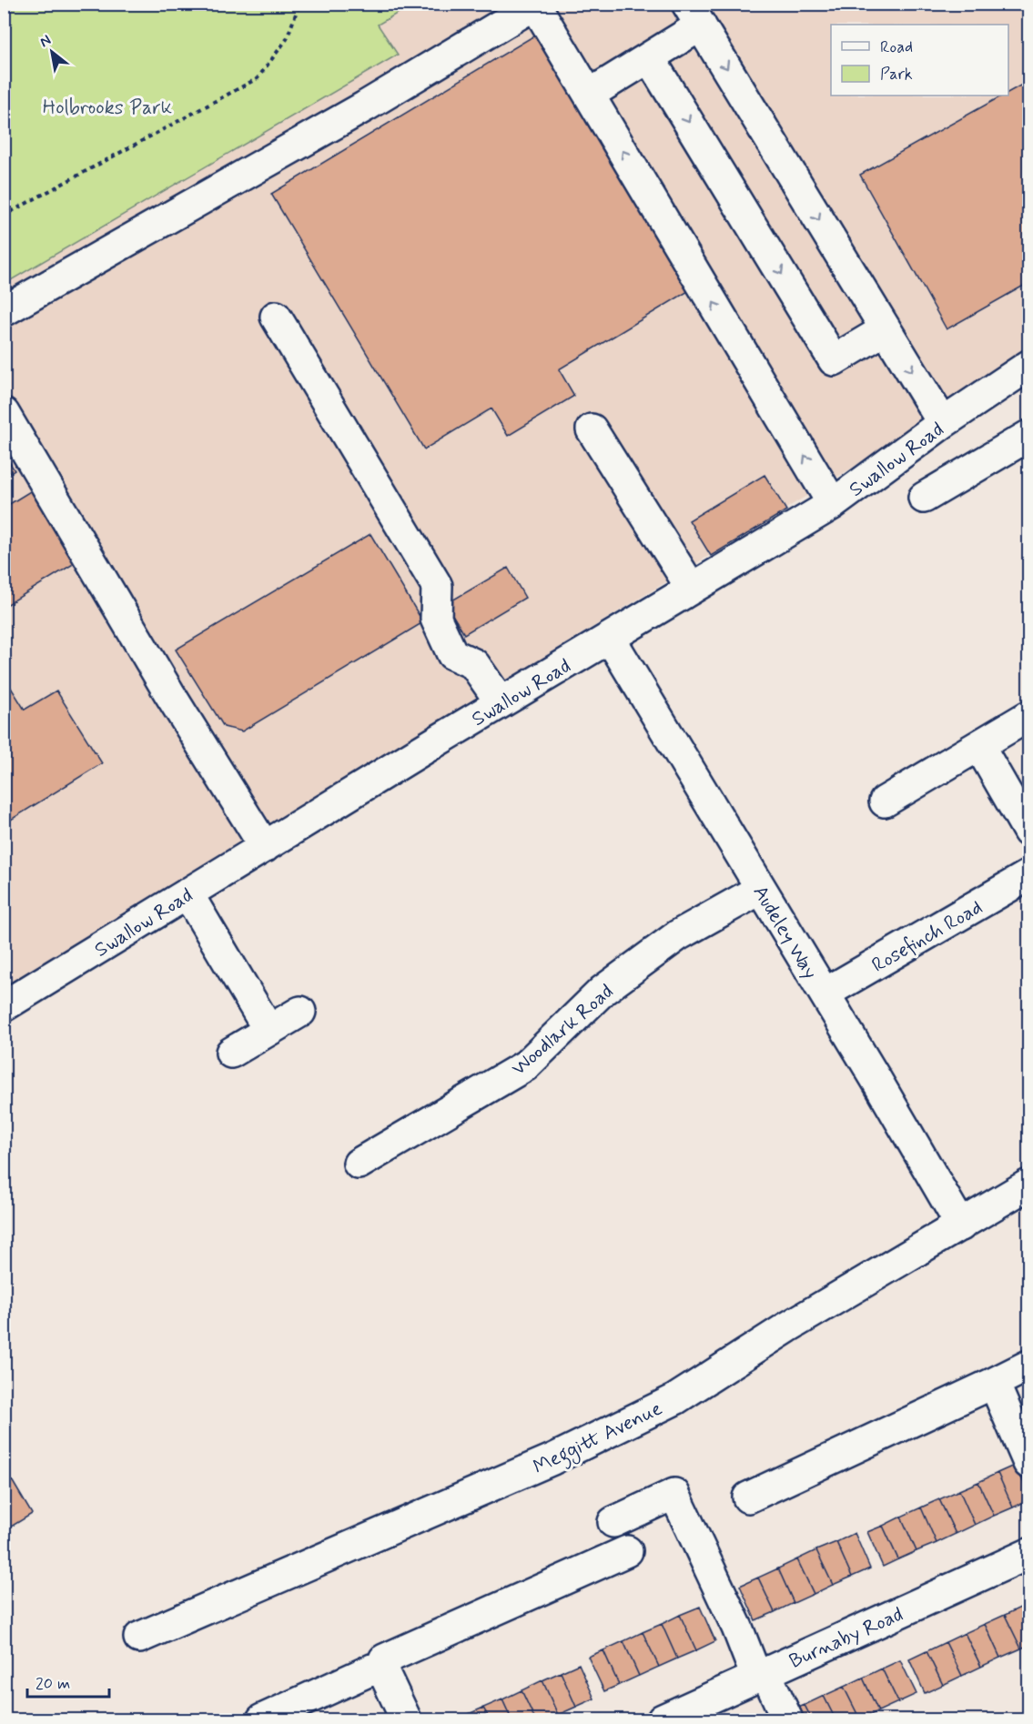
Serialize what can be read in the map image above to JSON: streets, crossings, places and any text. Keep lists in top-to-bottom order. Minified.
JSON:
{"streets":{"street":["Swallow Road","Audeley Way","Rosefinch Road","Woodlark Road","Meggitt Avenue","Burnaby Road"]},"crossings":[["Swallow Road","Audeley Way"],["Audeley Way","Rosefinch Road"],["Audeley Way","Woodlark Road"],["Audeley Way","Meggitt Avenue"]],"parks":["Holbrooks Park"],"legend":["Road","Park"],"scale_bar":"20 m","north":"top left"}
